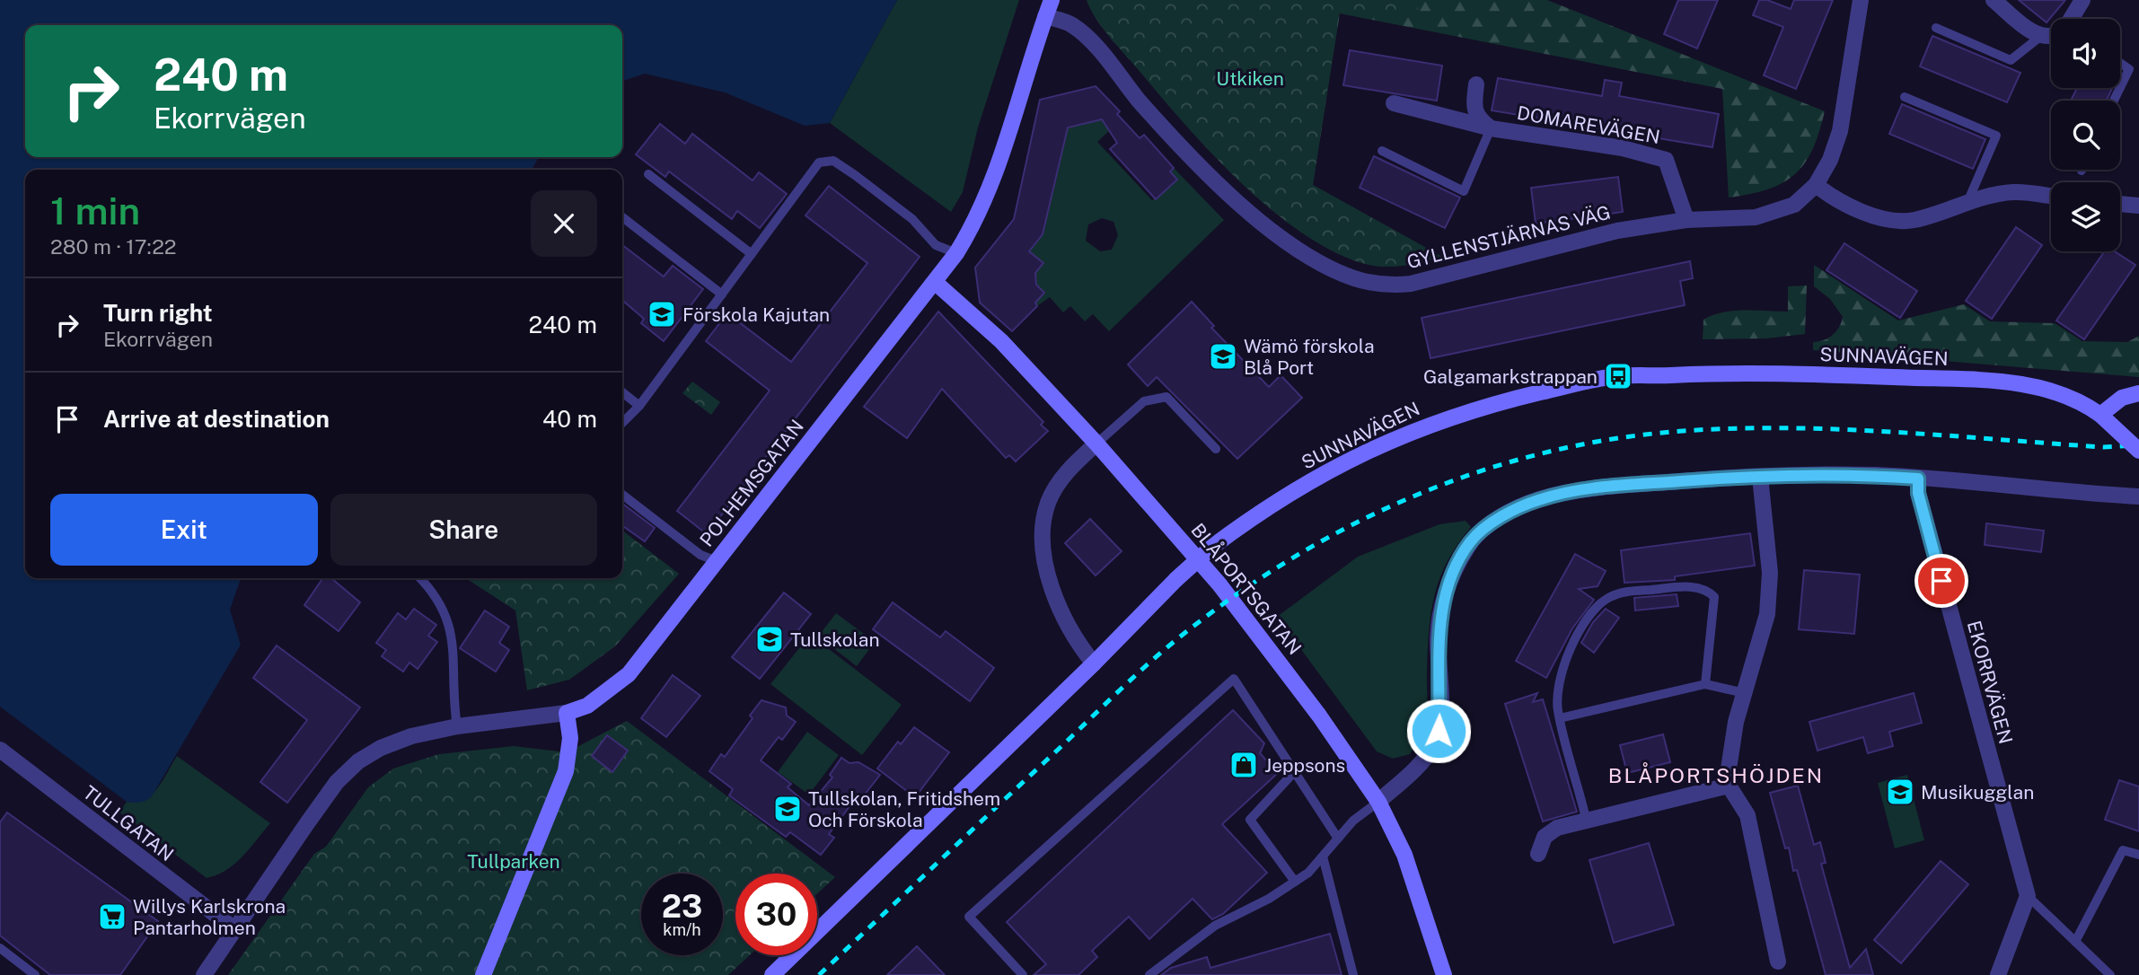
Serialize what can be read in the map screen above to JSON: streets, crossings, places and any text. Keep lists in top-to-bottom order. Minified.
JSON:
{"streets":{"street":["DOMAREVÄGEN","GYLLENSTJÄRNAS VÄG","SUNNAVÄGEN","POLHEMSGATAN","BLÅPORTSGATAN","EKORRVÄGEN","TULLGATAN"]},"crossings":[["DOMAREVÄGEN","GYLLENSTJÄRNAS VÄG"],["GYLLENSTJÄRNAS VÄG","POLHEMSGATAN"],["POLHEMSGATAN","BLÅPORTSGATAN"]],"districts":["BLÅPORTSHÖJDEN"],"parks":["Utkiken","Tullparken"],"places":{"school or university":["Förskola Kajutan","Wämö förskola Blå Port","Tullskolan","Musikugglan","Tullskolan, Fritidshem Och Förskola"],"bus stop":["Galgamarkstrappan"],"shop":["Jeppsons"],"supermarket":["Willys Karlskrona Pantarholmen"]},"page":{"turn":["240 m","Ekorrvägen"],"heading":["1 min","280 m · 17:22"],"list":[{"name":"Turn right","note":"Ekorrvägen","value":"240 m"},{"name":"Arrive at destination","value":"40 m"}],"buttons":["Exit","Share"],"speed":"23 km/h","limit":"30"}}
